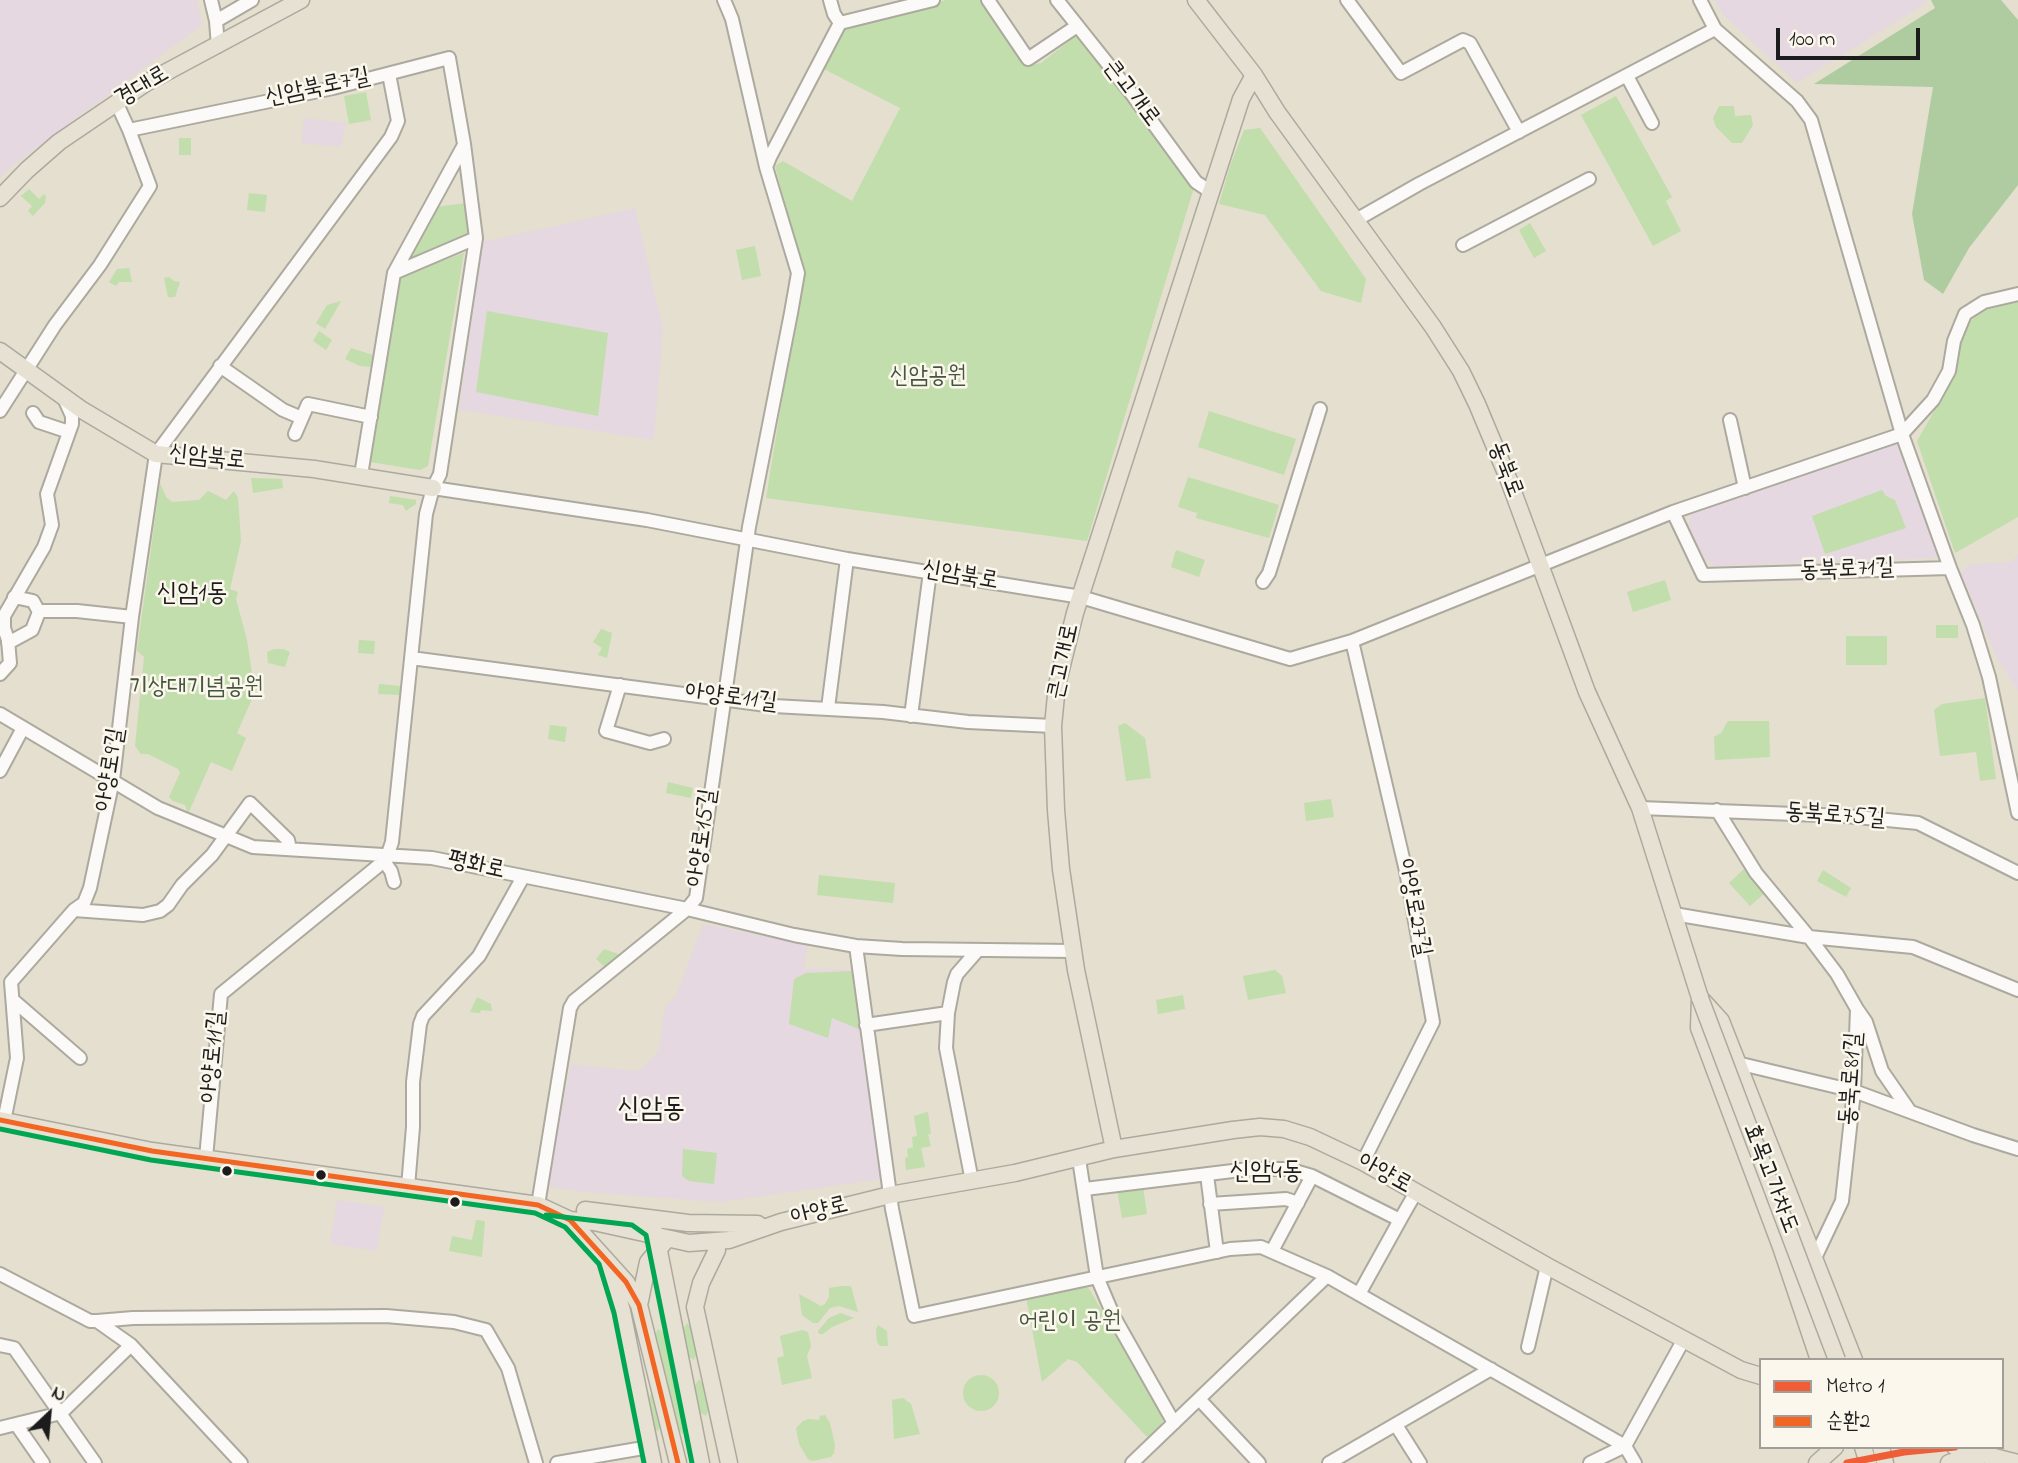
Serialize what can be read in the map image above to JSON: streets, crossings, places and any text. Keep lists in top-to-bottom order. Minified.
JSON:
{"streets":{"main road":["경대로","큰고개로","신암북로","동북로","아양로","효목고가차도"],"street":["신암북로7길","동북로71길","아양로11길","아양로9길","동북로75길","아양로15길","평화로","아양로27길","동북로81길"]},"crossings":[["신암북로7길","신암북로"],["신암북로7길","아양로9길"],["큰고개로","신암북로"],["큰고개로","동북로"],["큰고개로","아양로11길"],["큰고개로","평화로"],["큰고개로","아양로"],["신암북로","동북로"],["신암북로","아양로9길"],["신암북로","아양로15길"],["신암북로","아양로27길"],["동북로","동북로75길"],["동북로","효목고가차도"],["아양로11길","아양로15길"],["아양로11길","평화로"],["아양로9길","평화로"],["동북로75길","동북로81길"],["아양로15길","평화로"],["아양로27길","아양로"]],"districts":["신암1동","신암동","신암4동"],"parks":["신암공원","기상대기념공원","어린이 공원"],"lines":["transit line 순환2","metro line 1"],"legend":["Metro 1","순환2"],"scale_bar":"100 m","north":"top right"}
